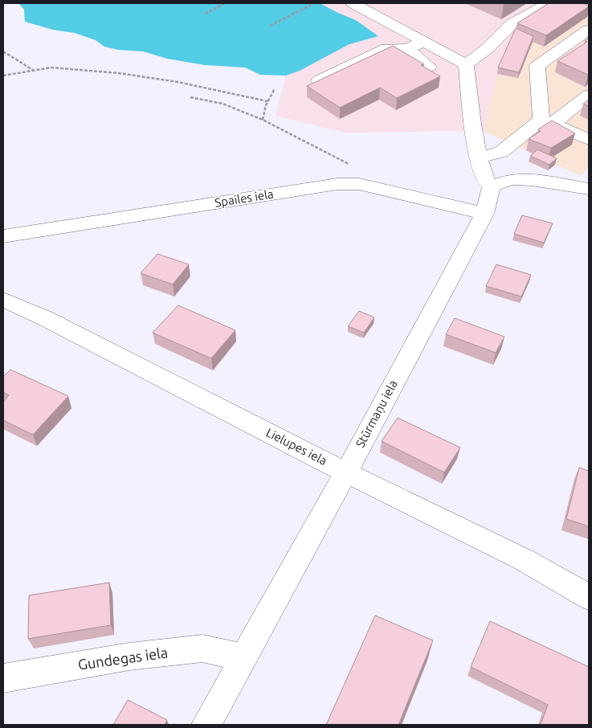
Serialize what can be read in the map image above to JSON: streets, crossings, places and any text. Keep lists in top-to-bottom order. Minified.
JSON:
{"streets":{"street":["Spailes iela","Stūrmaņu iela","Lielupes iela","Gundegas iela"]},"crossings":[["Spailes iela","Stūrmaņu iela"],["Stūrmaņu iela","Lielupes iela"],["Stūrmaņu iela","Gundegas iela"]]}
